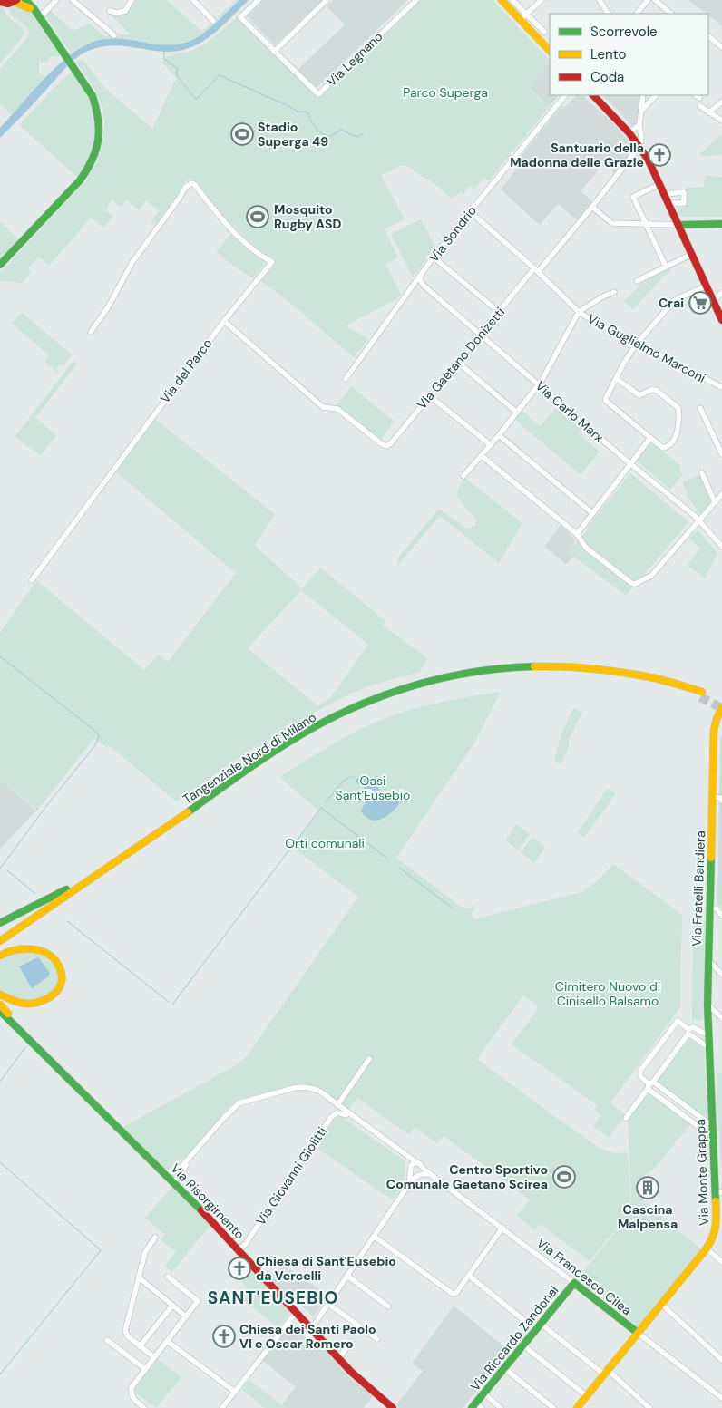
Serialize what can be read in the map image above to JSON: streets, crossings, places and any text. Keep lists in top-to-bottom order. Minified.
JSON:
{"streets":{"main road":["Tangenziale Nord di Milano","Via Fratelli Bandiera","Via Monte Grappa","Via Risorgimento","Via Francesco Cilea","Via Riccardo Zandonai"],"street":["Via Legnano","Via Sondrio","Via Guglielmo Marconi","Via Gaetano Donizetti","Via del Parco","Via Carlo Marx","Via Giovanni Giolitti"]},"crossings":[["Via Sondrio","Via Guglielmo Marconi"],["Via Sondrio","Via Carlo Marx"],["Via Guglielmo Marconi","Via Gaetano Donizetti"],["Via Gaetano Donizetti","Via del Parco"],["Via Gaetano Donizetti","Via Carlo Marx"],["Via Fratelli Bandiera","Via Monte Grappa"],["Via Monte Grappa","Via Francesco Cilea"],["Via Giovanni Giolitti","Via Risorgimento"],["Via Francesco Cilea","Via Riccardo Zandonai"]],"districts":["SANT'EUSEBIO"],"parks":["Parco Superga","Oasi Sant'Eusebio","Orti comunali","Cimitero Nuovo di Cinisello Balsamo"],"places":{"sports":["Stadio Superga 49","Mosquito Rugby ASD","Centro Sportivo Comunale Gaetano Scirea"],"church":["Santuario della Madonna delle Grazie","Chiesa di Sant'Eusebio da Vercelli","Chiesa dei Santi Paolo VI e Oscar Romero"],"supermarket":["Crai"],"building":["Cascina Malpensa"]},"legend":["Scorrevole","Lento","Coda"]}
